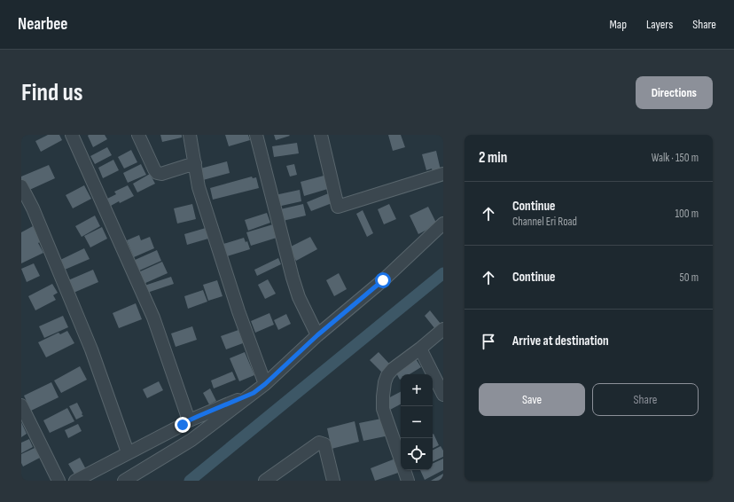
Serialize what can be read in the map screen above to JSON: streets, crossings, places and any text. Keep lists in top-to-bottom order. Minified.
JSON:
{"page":{"header":"Nearbee","nav":["Map","Layers","Share"],"buttons":["Directions",["Save","Share"]],"title":"Find us","heading":["2 min","Walk · 150 m"],"list":[["Continue","Channel Eri Road","100 m"],["Continue","50 m"],"Arrive at destination"],"map_buttons":["+","−"]}}
